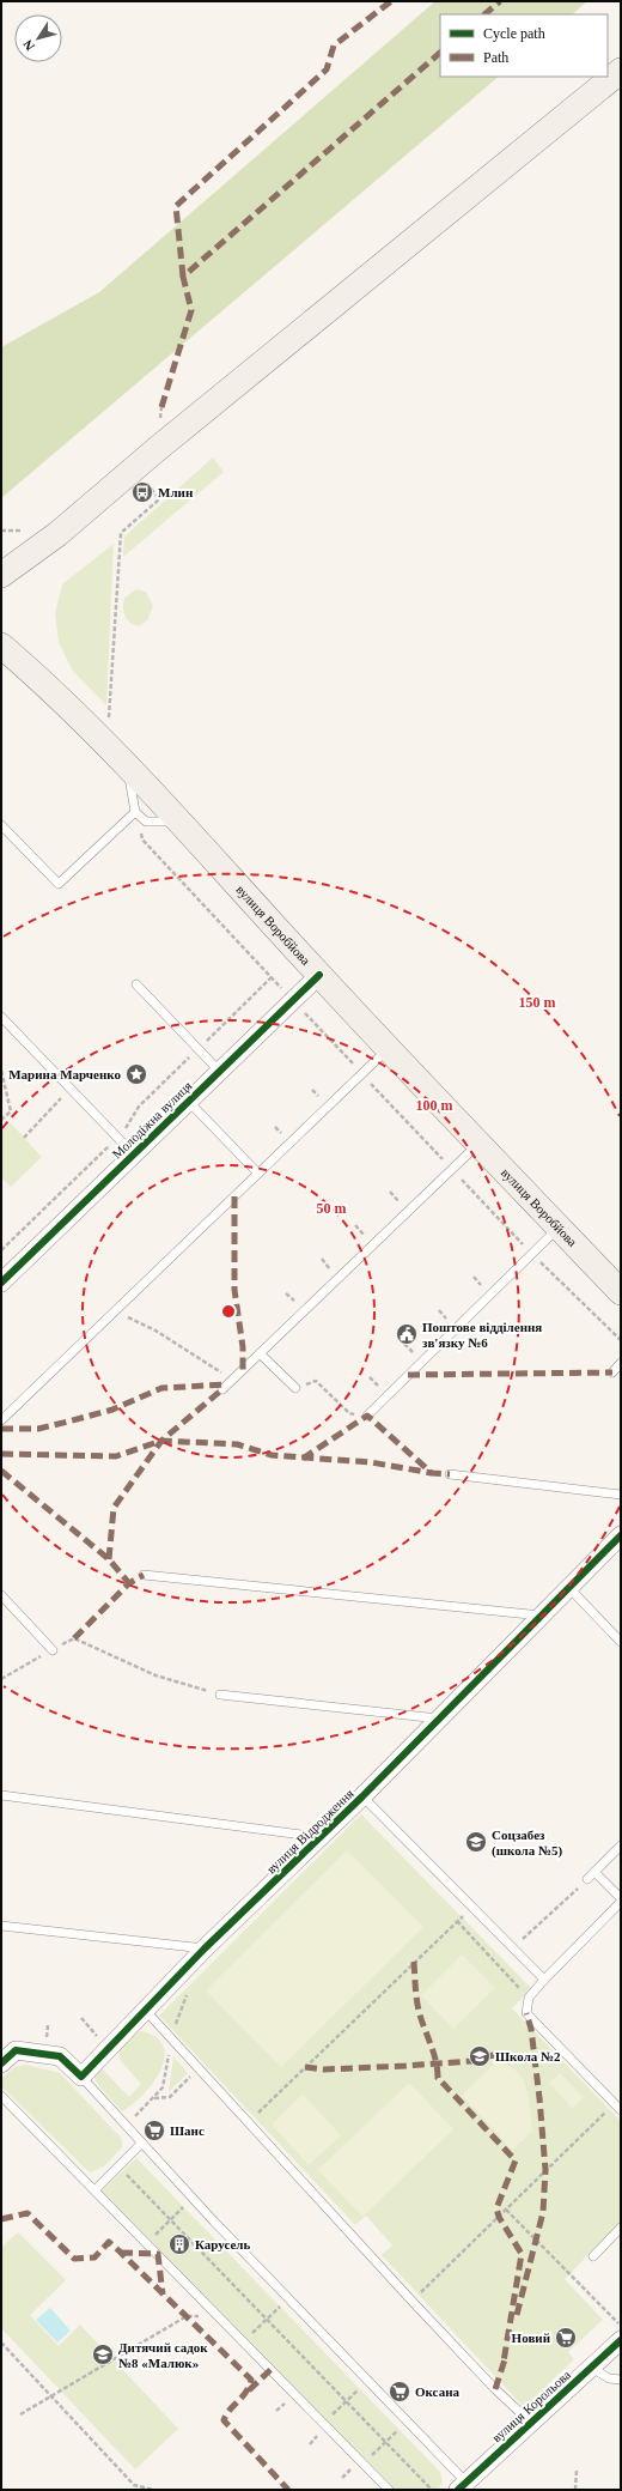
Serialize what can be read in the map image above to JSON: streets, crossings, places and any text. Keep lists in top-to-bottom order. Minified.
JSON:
{"streets":{"main road":["вулиця Воробйова"],"street":["Молодіжна вулиця","вулиця Відродження","вулиця Корольова"]},"crossings":[["вулиця Воробйова","Молодіжна вулиця"]],"places":{"bus stop":["Млин"],"place":["Марина Марченко"],"public building":["Поштове відділення зв'язку №6"],"school or university":["Соцзабез (школа №5)","Школа №2","Дитячий садок №8 «Малюк»"],"supermarket":["Шанс","Новий","Оксана"],"building":["Карусель"]},"legend":["Cycle path","Path"],"north":"bottom left","rings":["150 m","100 m","50 m"]}
